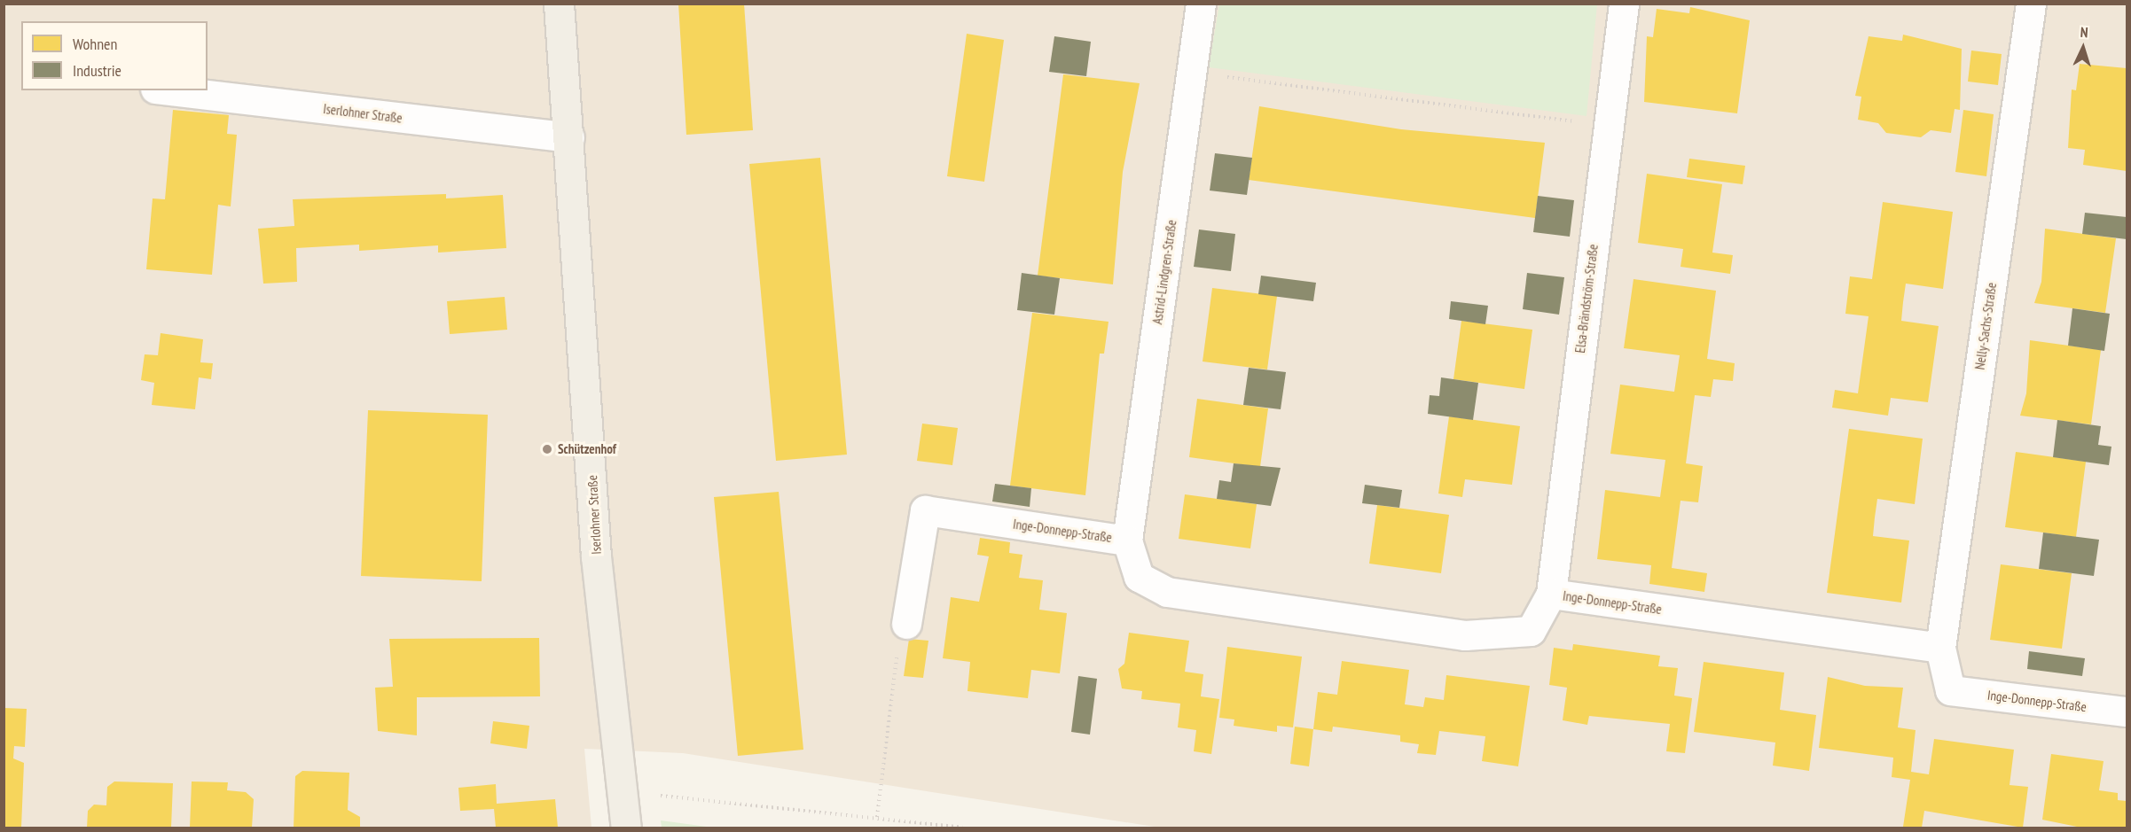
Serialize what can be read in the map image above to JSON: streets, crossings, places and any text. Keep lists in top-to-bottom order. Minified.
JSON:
{"streets":{"main road":["Iserlohner Straße"],"street":["Astrid-Lindgren-Straße","Elsa-Brändström-Straße","Nelly-Sachs-Straße","Inge-Donnepp-Straße"]},"crossings":[["Astrid-Lindgren-Straße","Inge-Donnepp-Straße"],["Elsa-Brändström-Straße","Inge-Donnepp-Straße"],["Nelly-Sachs-Straße","Inge-Donnepp-Straße"]],"places":["Schützenhof"],"legend":["Wohnen","Industrie"],"north":"top"}
